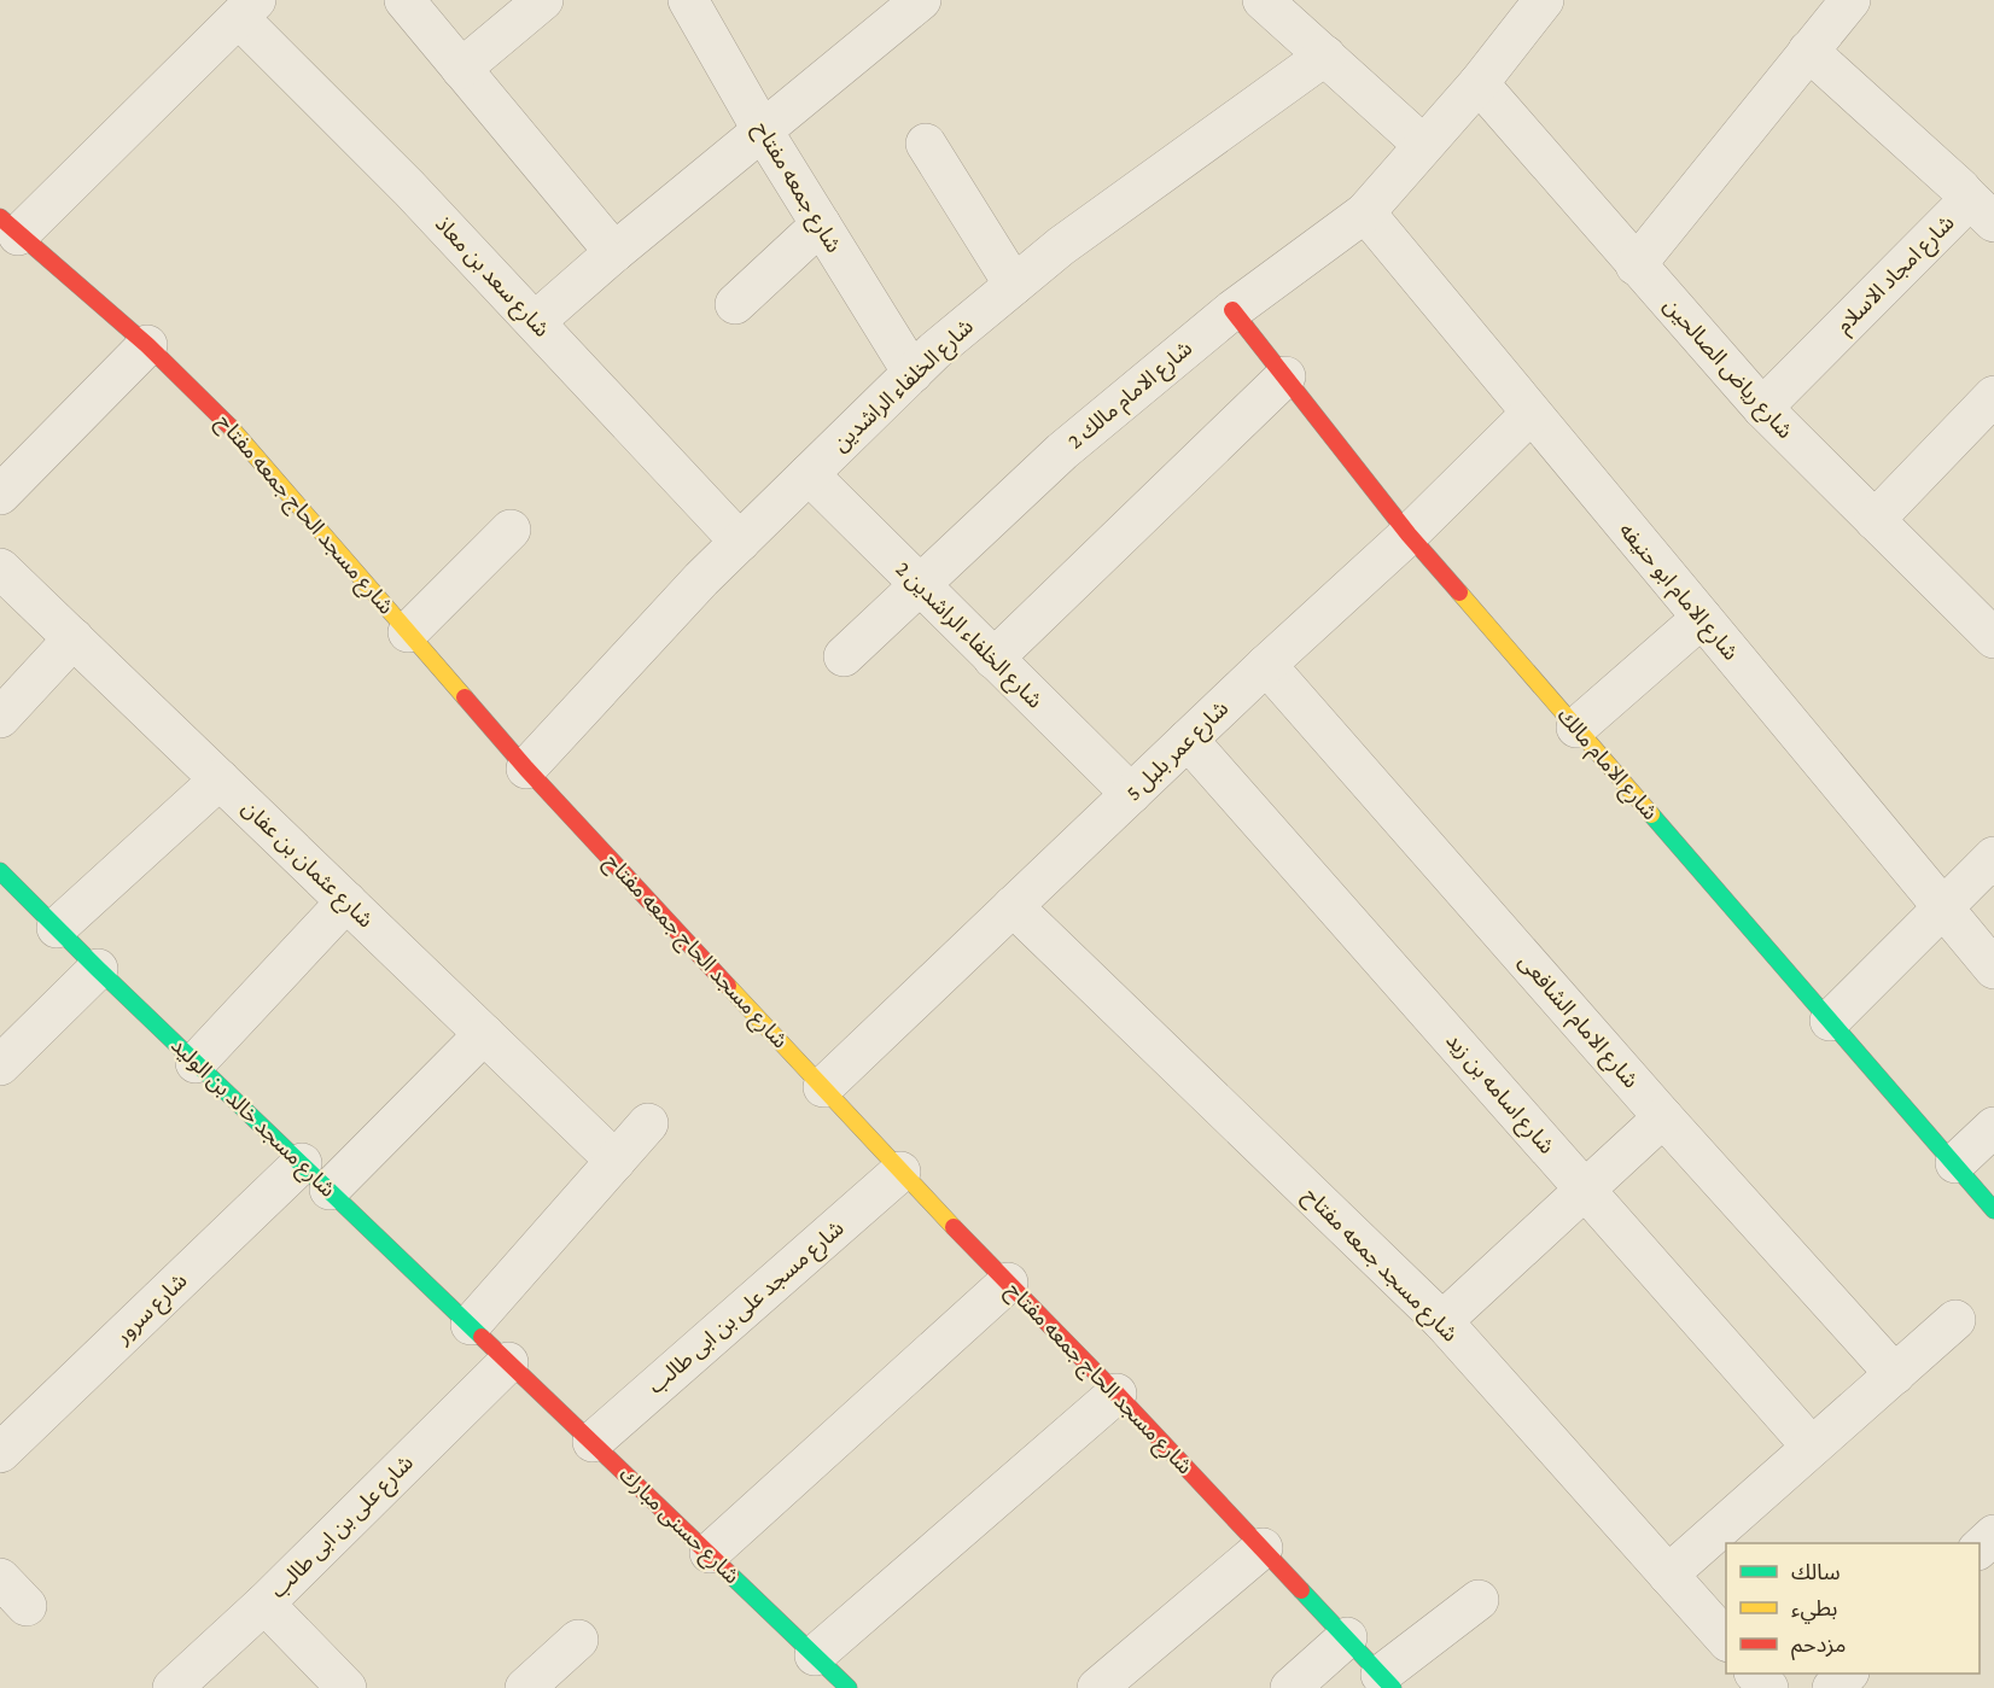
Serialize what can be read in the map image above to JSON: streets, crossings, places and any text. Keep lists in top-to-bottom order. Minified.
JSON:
{"streets":{"street":["شارع جمعه مفتاح","شارع امجاد الاسلام","شارع سعد بن معاذ","شارع رياض الصالحين","شارع الخلفاء الراشدين","شارع الامام مالك 2","شارع مسجد الحاج جمعه مفتاح","شارع الامام ابو حنيفه","شارع الخلفاء الراشدين 2","شارع عمر بلبل 5","شارع الامام مالك","شارع عثمان بن عفان","شارع الامام الشافعى","شارع اسامه بن زيد","شارع مسجد خالد بن الوليد","شارع مسجد جمعه مفتاح","شارع مسجد على بن ابى طالب","شارع سرور","شارع حسنى مبارك","شارع على بن ابى طالب"]},"crossings":[["شارع جمعه مفتاح","شارع الخلفاء الراشدين"],["شارع امجاد الاسلام","شارع رياض الصالحين"],["شارع سعد بن معاذ","شارع الخلفاء الراشدين"],["شارع الخلفاء الراشدين","شارع مسجد الحاج جمعه مفتاح"],["شارع الخلفاء الراشدين","شارع الخلفاء الراشدين 2"],["شارع الامام مالك 2","شارع الامام ابو حنيفه"],["شارع الامام مالك 2","شارع الخلفاء الراشدين 2"],["شارع الامام مالك 2","شارع الامام مالك"],["شارع مسجد الحاج جمعه مفتاح","شارع عمر بلبل 5"],["شارع مسجد الحاج جمعه مفتاح","شارع مسجد على بن ابى طالب"],["شارع الامام ابو حنيفه","شارع عمر بلبل 5"],["شارع الخلفاء الراشدين 2","شارع عمر بلبل 5"],["شارع عمر بلبل 5","شارع الامام مالك"],["شارع عمر بلبل 5","شارع الامام الشافعى"],["شارع عمر بلبل 5","شارع اسامه بن زيد"],["شارع عمر بلبل 5","شارع مسجد جمعه مفتاح"],["شارع عثمان بن عفان","شارع سرور"],["شارع مسجد خالد بن الوليد","شارع سرور"],["شارع مسجد خالد بن الوليد","شارع حسنى مبارك"],["شارع مسجد خالد بن الوليد","شارع على بن ابى طالب"],["شارع مسجد على بن ابى طالب","شارع حسنى مبارك"],["شارع حسنى مبارك","شارع على بن ابى طالب"]],"legend":["سالك","بطيء","مزدحم"]}
